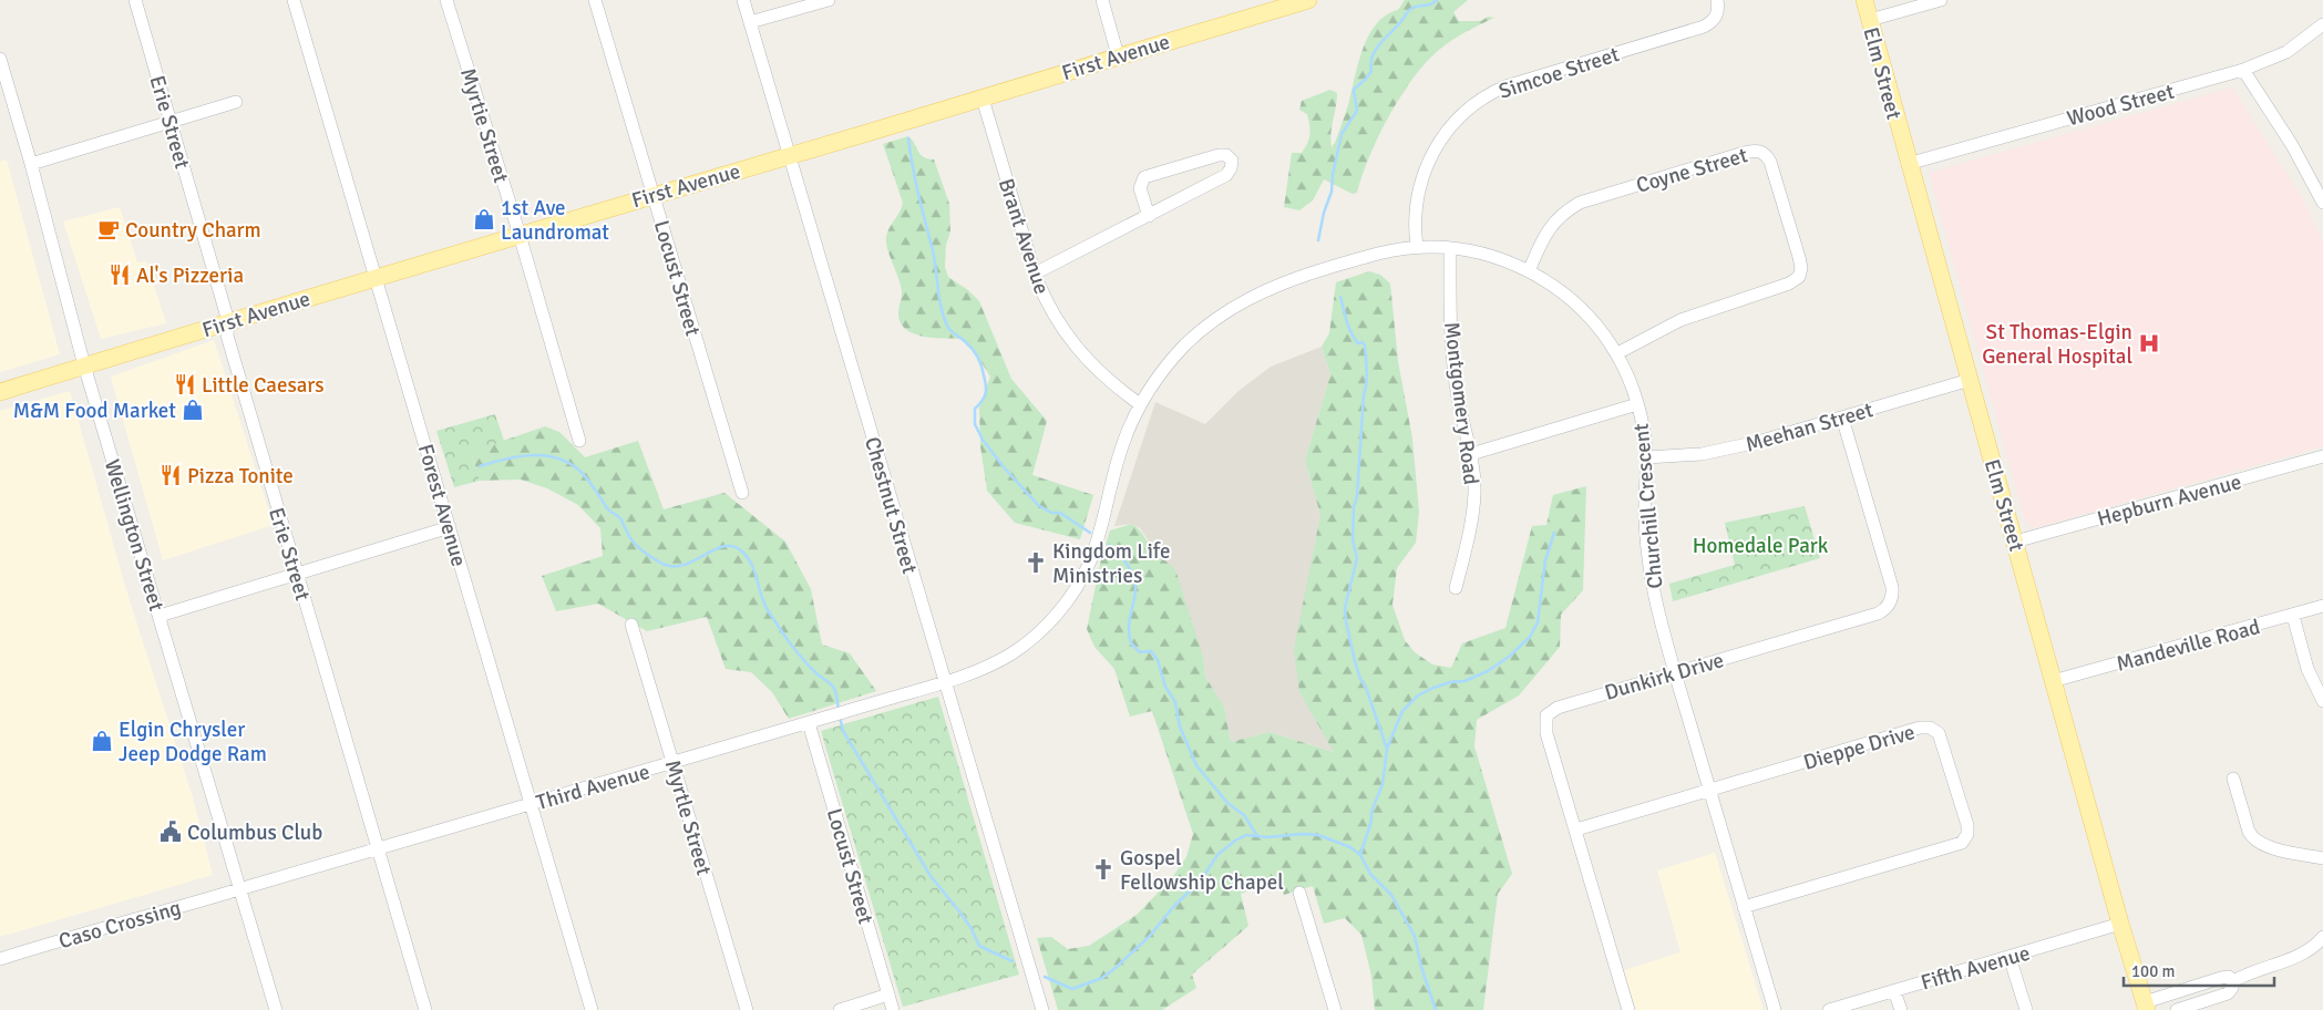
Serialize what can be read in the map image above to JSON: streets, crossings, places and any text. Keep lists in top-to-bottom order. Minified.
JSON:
{"streets":{"main road":["First Avenue","Elm Street"],"street":["Simcoe Street","Wood Street","Erie Street","Myrtie Street","Coyne Street","Brant Avenue","Locust Street","Montgomery Road","Meehan Street","Hepburn Avenue","Forest Avenue","Chestnut Street","Churchill Crescent","Wellington Street","Mandeville Road","Dunkirk Drive","Dieppe Drive","Third Avenue","Myrtle Street","Caso Crossing","Fifth Avenue"]},"crossings":[["First Avenue","Erie Street"],["First Avenue","Myrtie Street"],["First Avenue","Brant Avenue"],["First Avenue","Locust Street"],["First Avenue","Forest Avenue"],["First Avenue","Chestnut Street"],["First Avenue","Wellington Street"],["Simcoe Street","Churchill Crescent"],["Elm Street","Wood Street"],["Elm Street","Meehan Street"],["Elm Street","Hepburn Avenue"],["Elm Street","Mandeville Road"],["Elm Street","Fifth Avenue"],["Erie Street","Third Avenue"],["Coyne Street","Churchill Crescent"],["Brant Avenue","Churchill Crescent"],["Locust Street","Third Avenue"],["Montgomery Road","Churchill Crescent"],["Meehan Street","Churchill Crescent"],["Meehan Street","Dunkirk Drive"],["Forest Avenue","Third Avenue"],["Chestnut Street","Churchill Crescent"],["Chestnut Street","Third Avenue"],["Churchill Crescent","Dunkirk Drive"],["Churchill Crescent","Dieppe Drive"],["Churchill Crescent","Third Avenue"],["Wellington Street","Third Avenue"],["Wellington Street","Caso Crossing"],["Dunkirk Drive","Dieppe Drive"],["Third Avenue","Myrtle Street"],["Third Avenue","Caso Crossing"]],"parks":["Homedale Park"],"places":{"shop":["1st Ave Laundromat","M&M Food Market","Elgin Chrysler Jeep Dodge Ram"],"cafe":["Country Charm"],"restaurant":["Al's Pizzeria","Little Caesars","Pizza Tonite"],"hospital":["St Thomas-Elgin General Hospital"],"church":["Kingdom Life Ministries","Gospel Fellowship Chapel"],"public building":["Columbus Club"]},"scale_bar":"100 m"}
